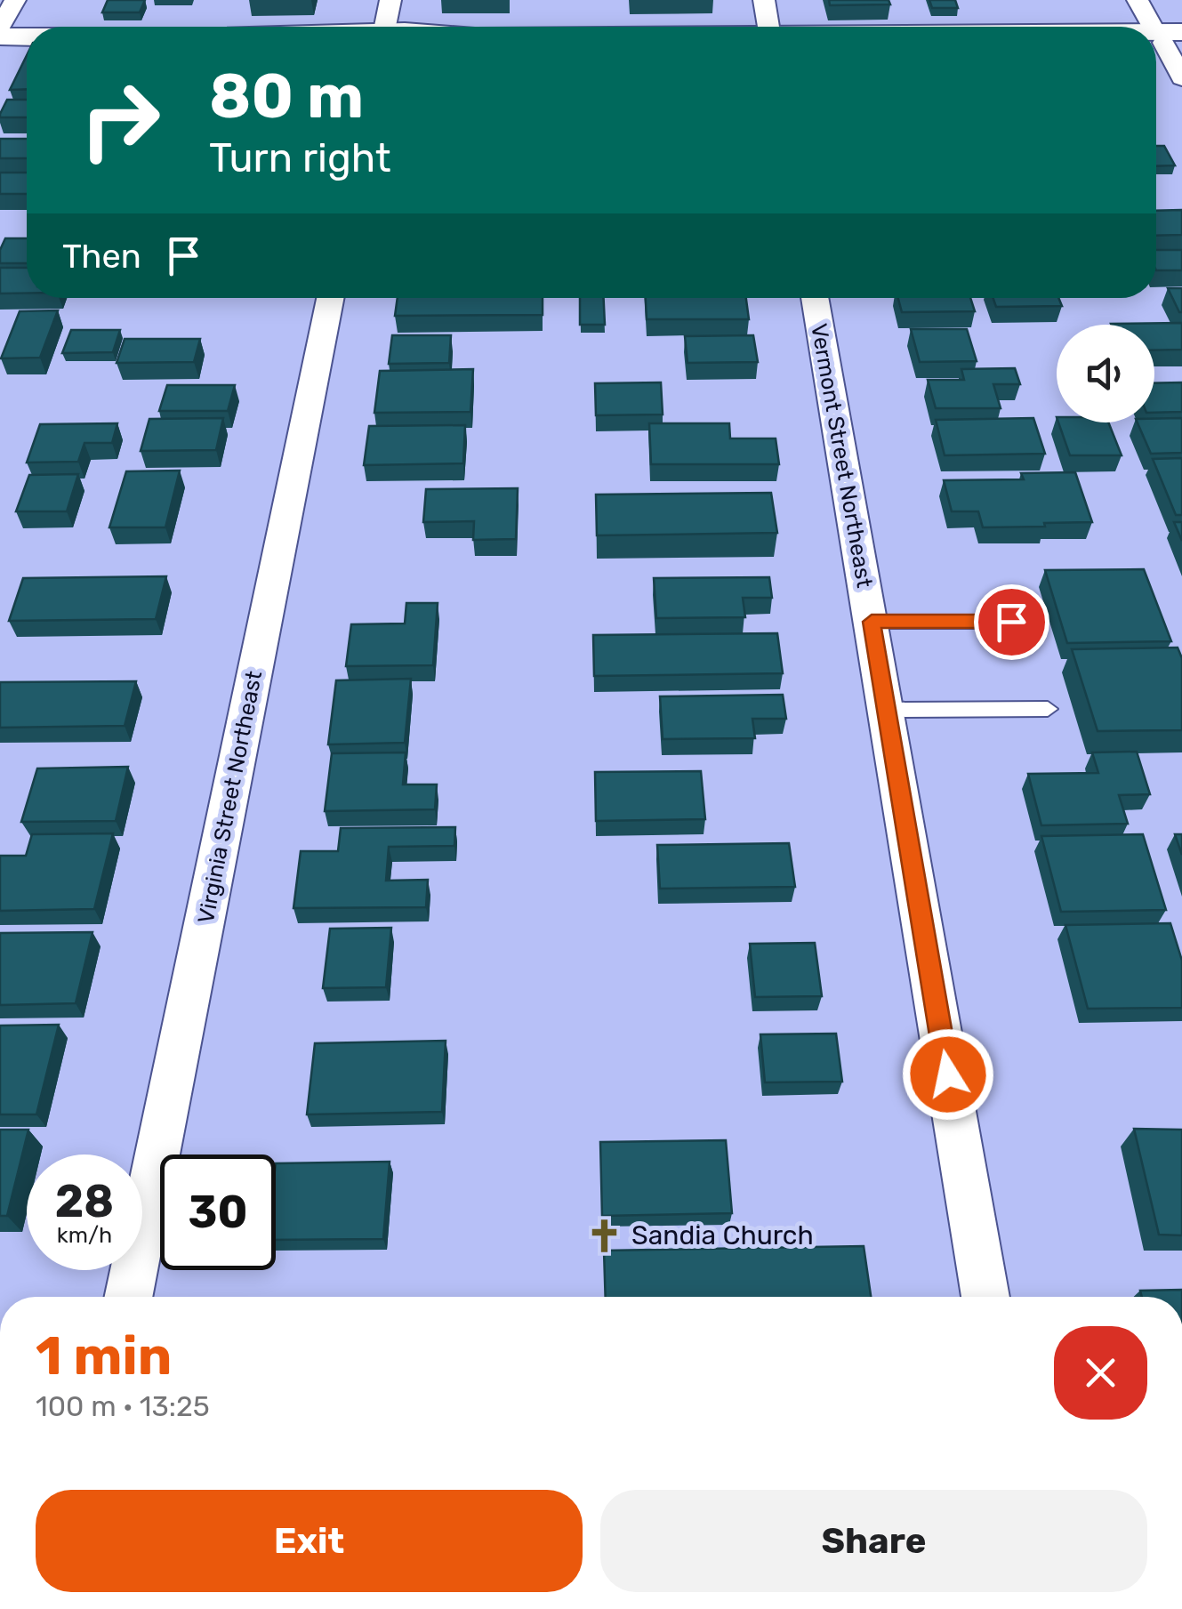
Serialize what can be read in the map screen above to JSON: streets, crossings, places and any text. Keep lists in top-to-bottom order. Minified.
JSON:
{"streets":{"street":["Vermont Street Northeast","Virginia Street Northeast"]},"places":{"church":["Sandia Church"]},"page":{"turn":["80 m","Turn right"],"then":"Then","speed":"28 km/h","limit":"30","heading":["1 min","100 m · 13:25"],"buttons":["Exit","Share"]}}
